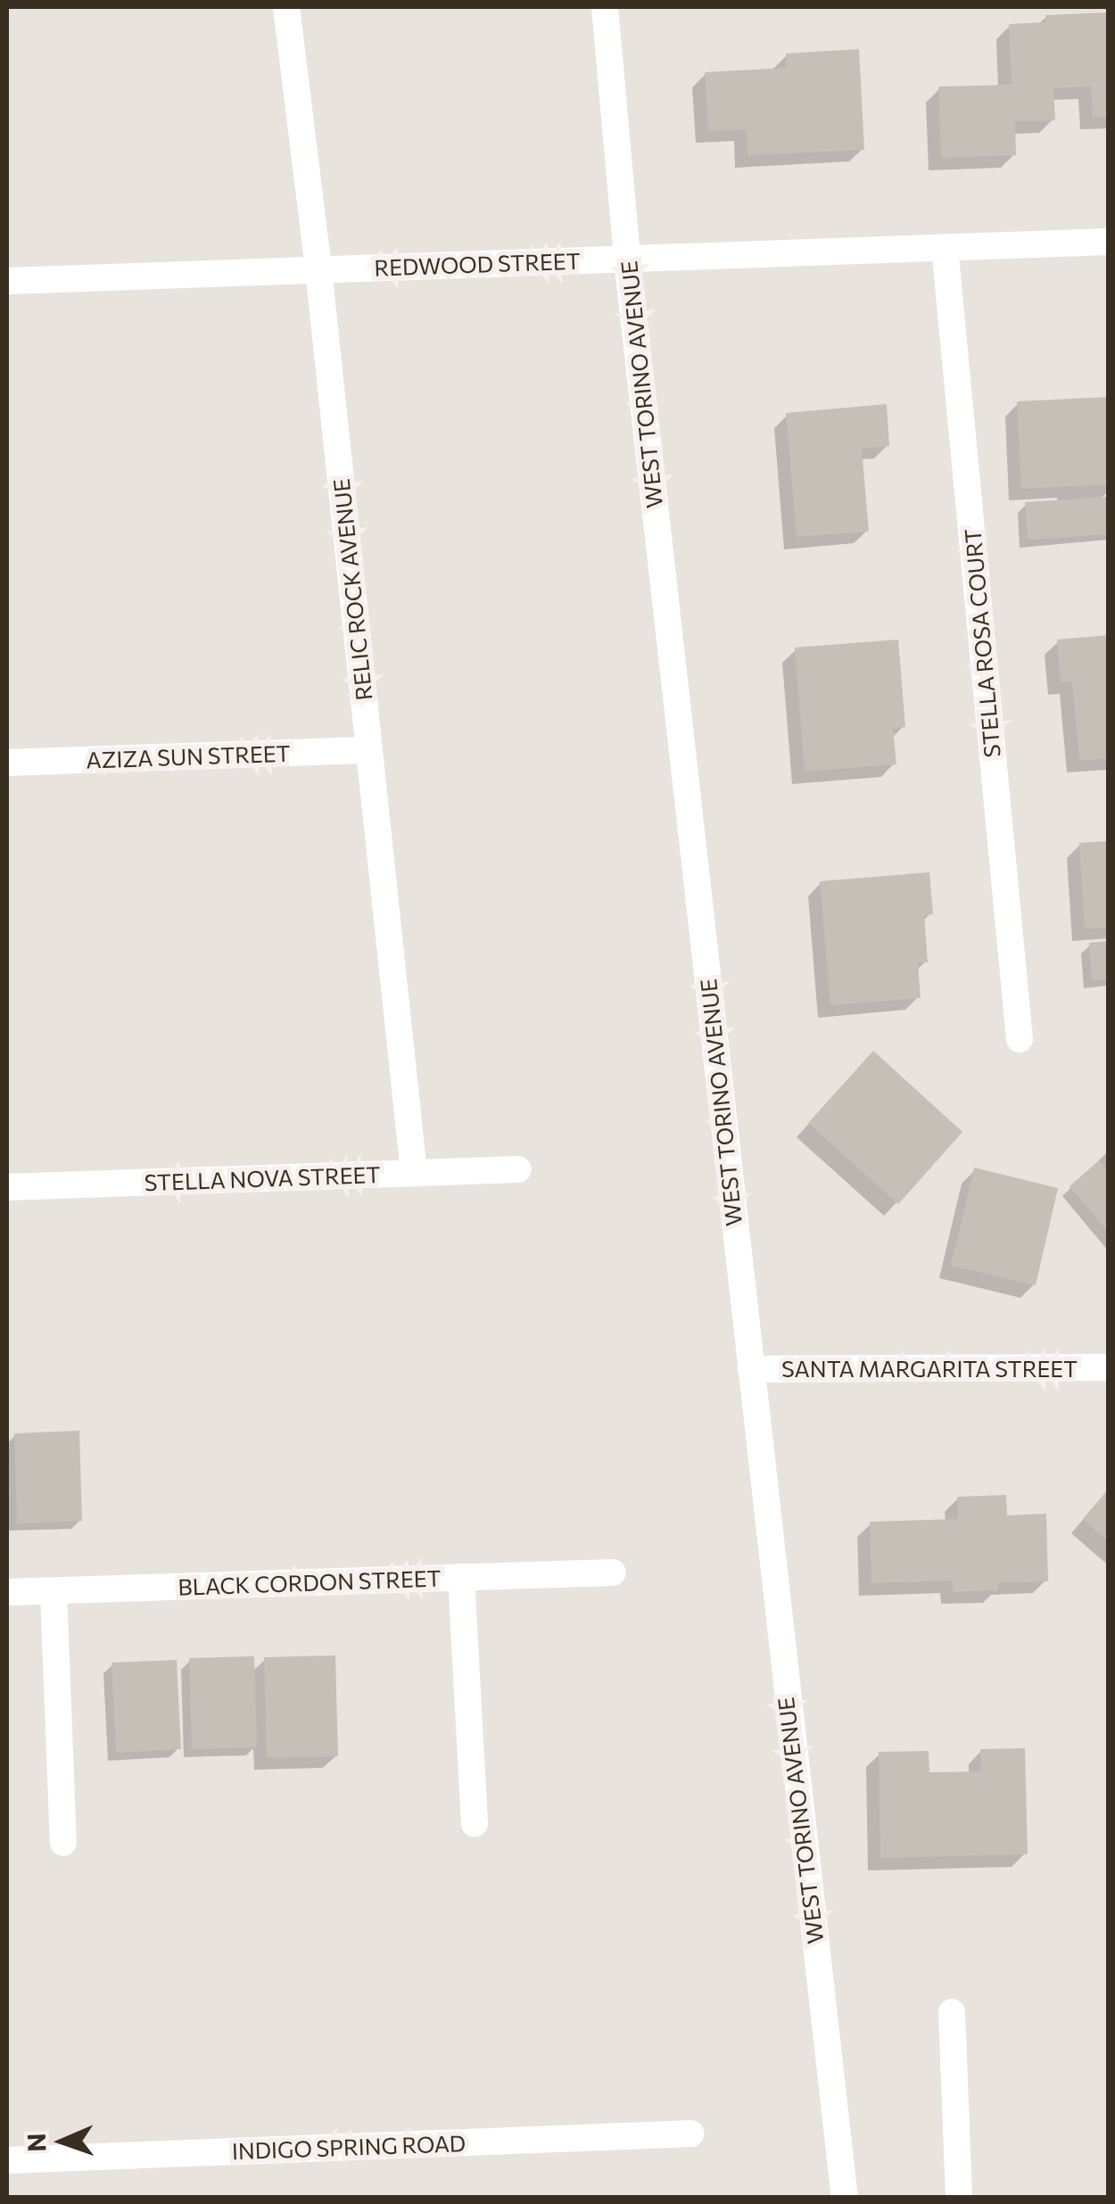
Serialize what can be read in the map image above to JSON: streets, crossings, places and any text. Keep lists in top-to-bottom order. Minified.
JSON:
{"streets":{"street":["REDWOOD STREET","WEST TORINO AVENUE","RELIC ROCK AVENUE","STELLA ROSA COURT","AZIZA SUN STREET","STELLA NOVA STREET","SANTA MARGARITA STREET","BLACK CORDON STREET","INDIGO SPRING ROAD"]},"crossings":[["REDWOOD STREET","WEST TORINO AVENUE"],["REDWOOD STREET","RELIC ROCK AVENUE"],["REDWOOD STREET","STELLA ROSA COURT"],["WEST TORINO AVENUE","SANTA MARGARITA STREET"],["RELIC ROCK AVENUE","AZIZA SUN STREET"],["RELIC ROCK AVENUE","STELLA NOVA STREET"]],"north":"left"}
